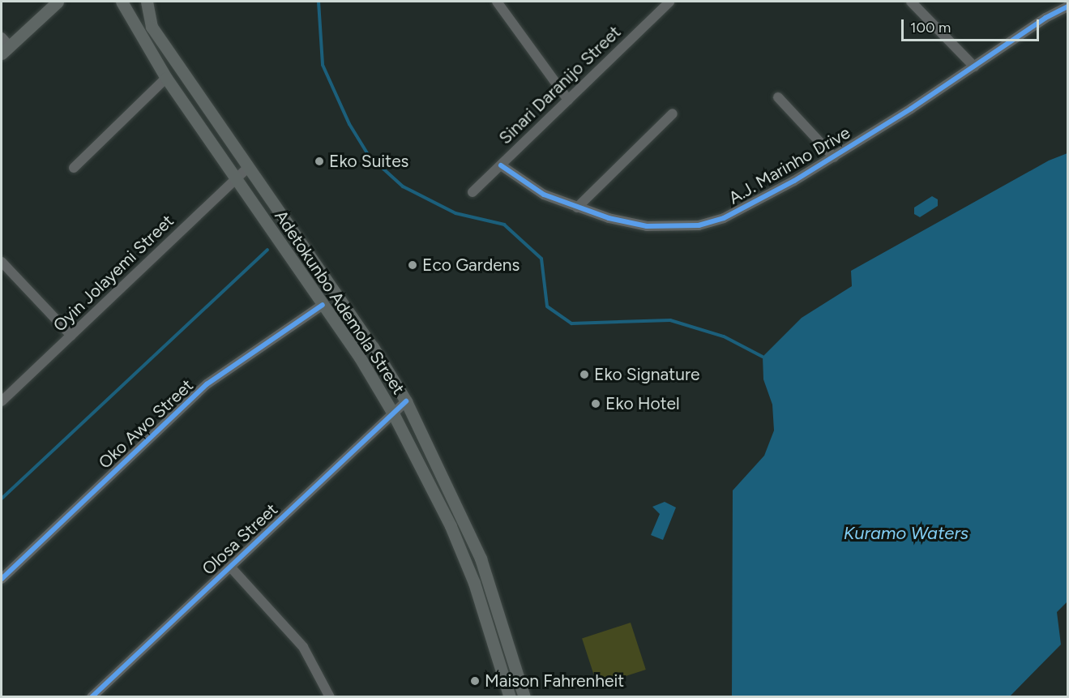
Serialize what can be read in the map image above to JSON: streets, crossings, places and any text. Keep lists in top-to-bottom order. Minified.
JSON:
{"streets":{"main road":["Adetokunbo Ademola Street"],"street":["Sinari Daranijo Street","A.J. Marinho Drive","Oyin Jolayemi Street","Oko Awo Street","Olosa Street"]},"crossings":[["Sinari Daranijo Street","A.J. Marinho Drive"],["Oyin Jolayemi Street","Adetokunbo Ademola Street"],["Adetokunbo Ademola Street","Oko Awo Street"],["Adetokunbo Ademola Street","Olosa Street"]],"water":["Kuramo Waters"],"places":["Eko Suites","Eco Gardens","Eko Signature","Eko Hotel","Maison Fahrenheit"],"scale_bar":"100 m"}
